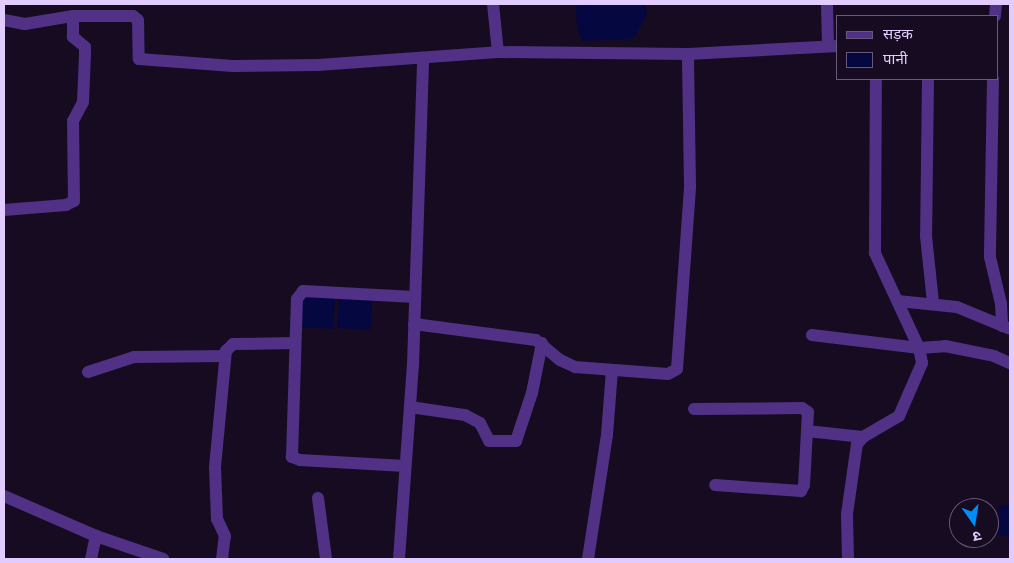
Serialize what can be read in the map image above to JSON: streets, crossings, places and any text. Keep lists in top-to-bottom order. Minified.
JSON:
{"legend":["सड़क","पानी"],"north":"bottom"}
